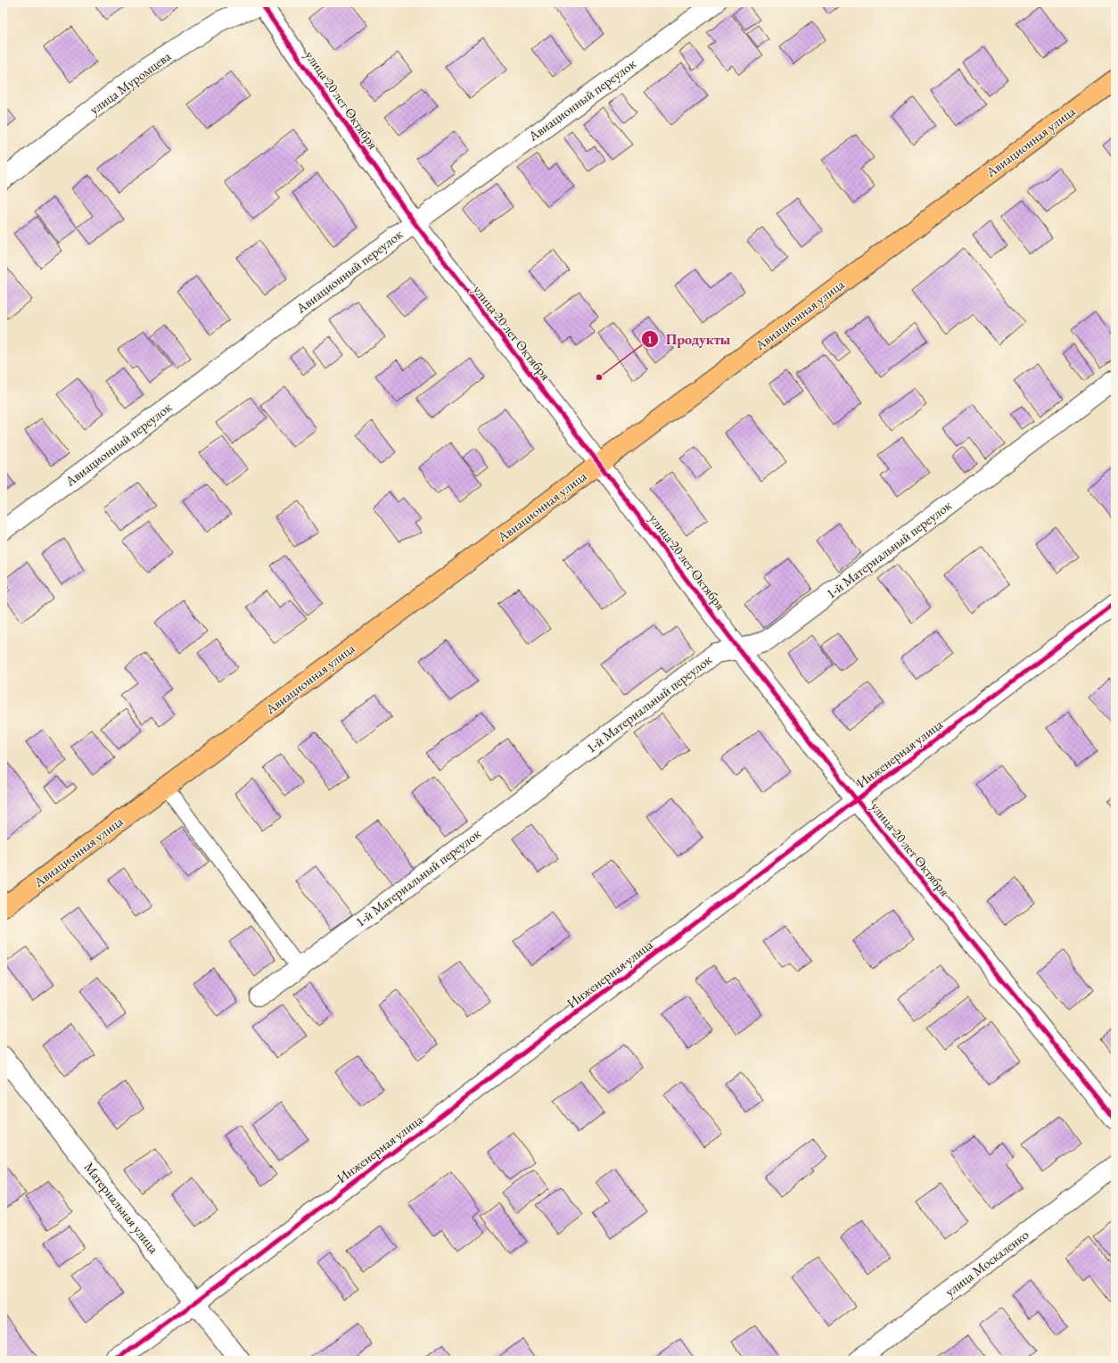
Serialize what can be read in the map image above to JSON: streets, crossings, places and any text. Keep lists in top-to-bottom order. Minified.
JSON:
{"streets":{"main road":["Авиационная улица"],"street":["улица Муромцева","улица 20 лет Октября","Авиационный переулок","1-й Материальный переулок","Инженерная улица","Материальная улица","улица Москаленко"]},"crossings":[["улица Муромцева","улица 20 лет Октября"],["улица 20 лет Октября","Авиационный переулок"],["улица 20 лет Октября","Авиационная улица"],["улица 20 лет Октября","1-й Материальный переулок"],["улица 20 лет Октября","Инженерная улица"],["Инженерная улица","Материальная улица"]],"places":["Продукты"]}
